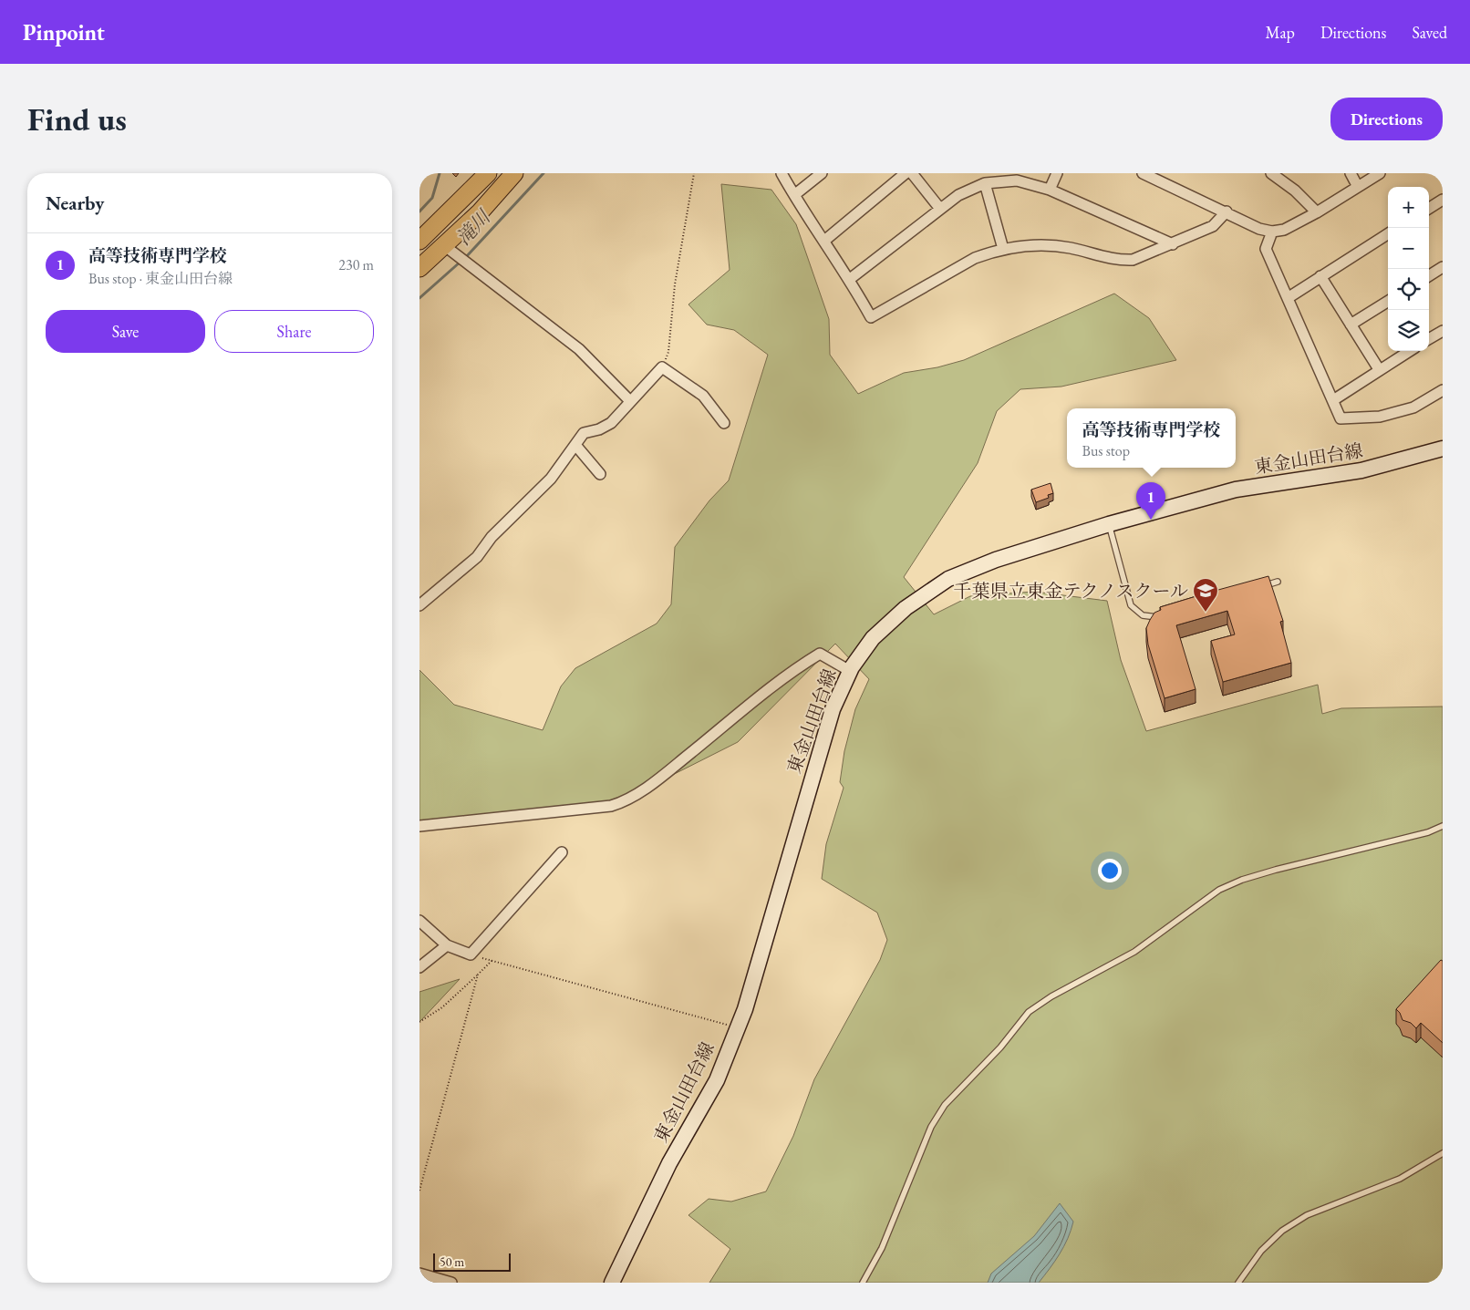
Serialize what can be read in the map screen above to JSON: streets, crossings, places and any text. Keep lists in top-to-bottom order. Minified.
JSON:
{"streets":{"main road":["東金山田台線"]},"water":["滝川"],"places":{"school or university":["千葉県立東金テクノスクール"]},"scale_bar":"50 m","page":{"header":"Pinpoint","nav":["Map","Directions","Saved"],"buttons":["Directions",["Save","Share"]],"title":"Find us","heading":"Nearby","map_buttons":["+","−"],"list":[{"mark":"1","name":"高等技術専門学校","note":"Bus stop · 東金山田台線","value":"230 m"}],"popup":["高等技術専門学校","Bus stop"],"pins":"1","scale":"50 m"}}
